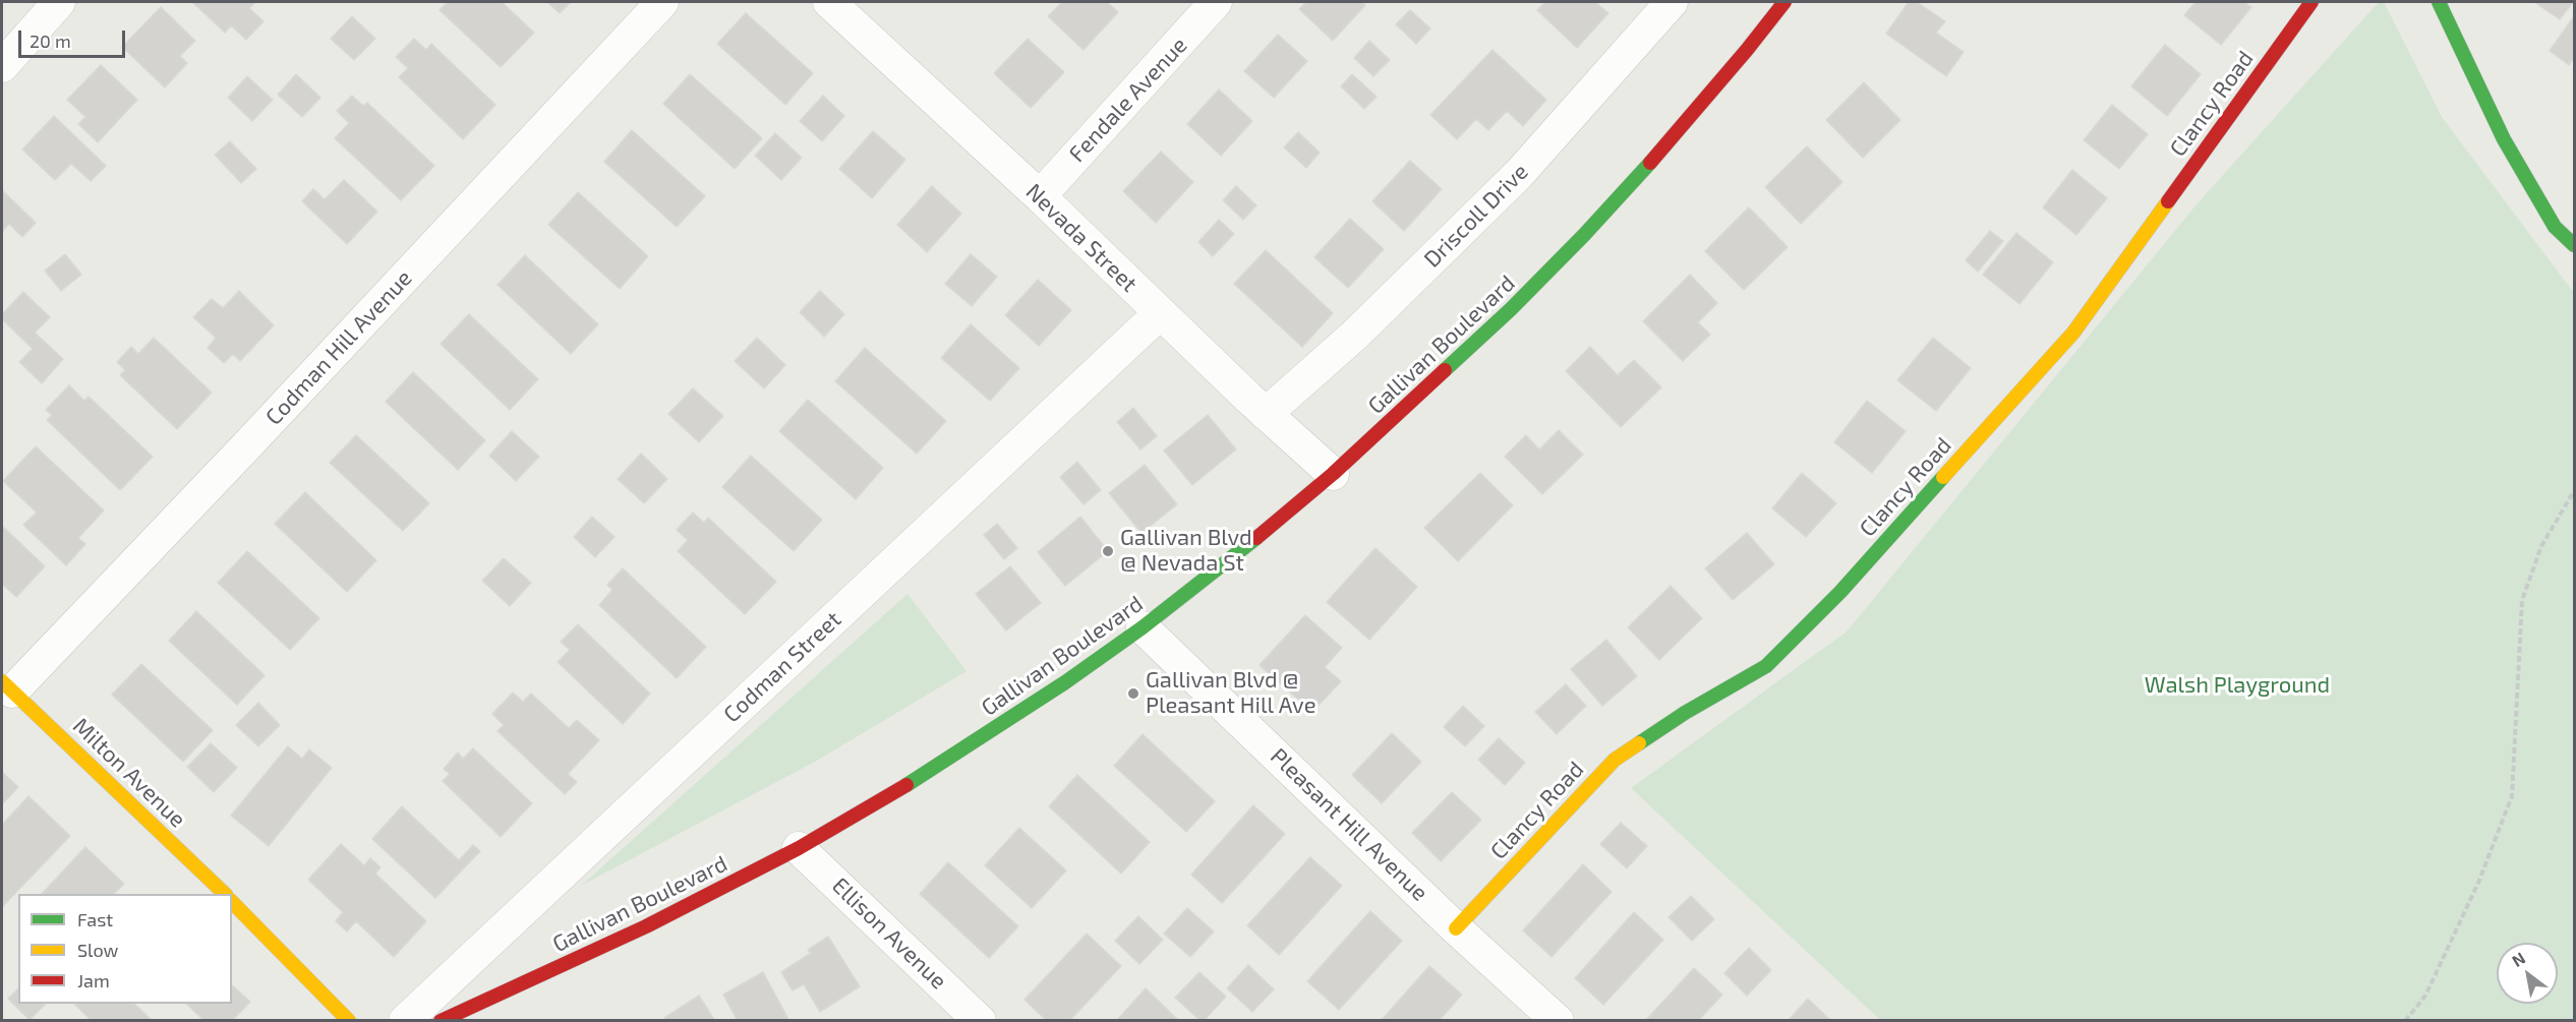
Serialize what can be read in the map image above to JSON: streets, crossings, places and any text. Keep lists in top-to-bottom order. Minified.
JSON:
{"streets":{"main road":["Clancy Road","Gallivan Boulevard","Milton Avenue"],"street":["Fendale Avenue","Driscoll Drive","Nevada Street","Codman Hill Avenue","Codman Street","Pleasant Hill Avenue","Ellison Avenue"]},"crossings":[["Fendale Avenue","Nevada Street"],["Clancy Road","Pleasant Hill Avenue"],["Driscoll Drive","Nevada Street"],["Nevada Street","Gallivan Boulevard"],["Nevada Street","Codman Street"],["Gallivan Boulevard","Pleasant Hill Avenue"],["Gallivan Boulevard","Ellison Avenue"],["Codman Hill Avenue","Milton Avenue"]],"parks":["Walsh Playground"],"places":["Gallivan Blvd @ Nevada St","Gallivan Blvd @ Pleasant Hill Ave"],"legend":["Fast","Slow","Jam"],"scale_bar":"20 m","north":"top left"}
